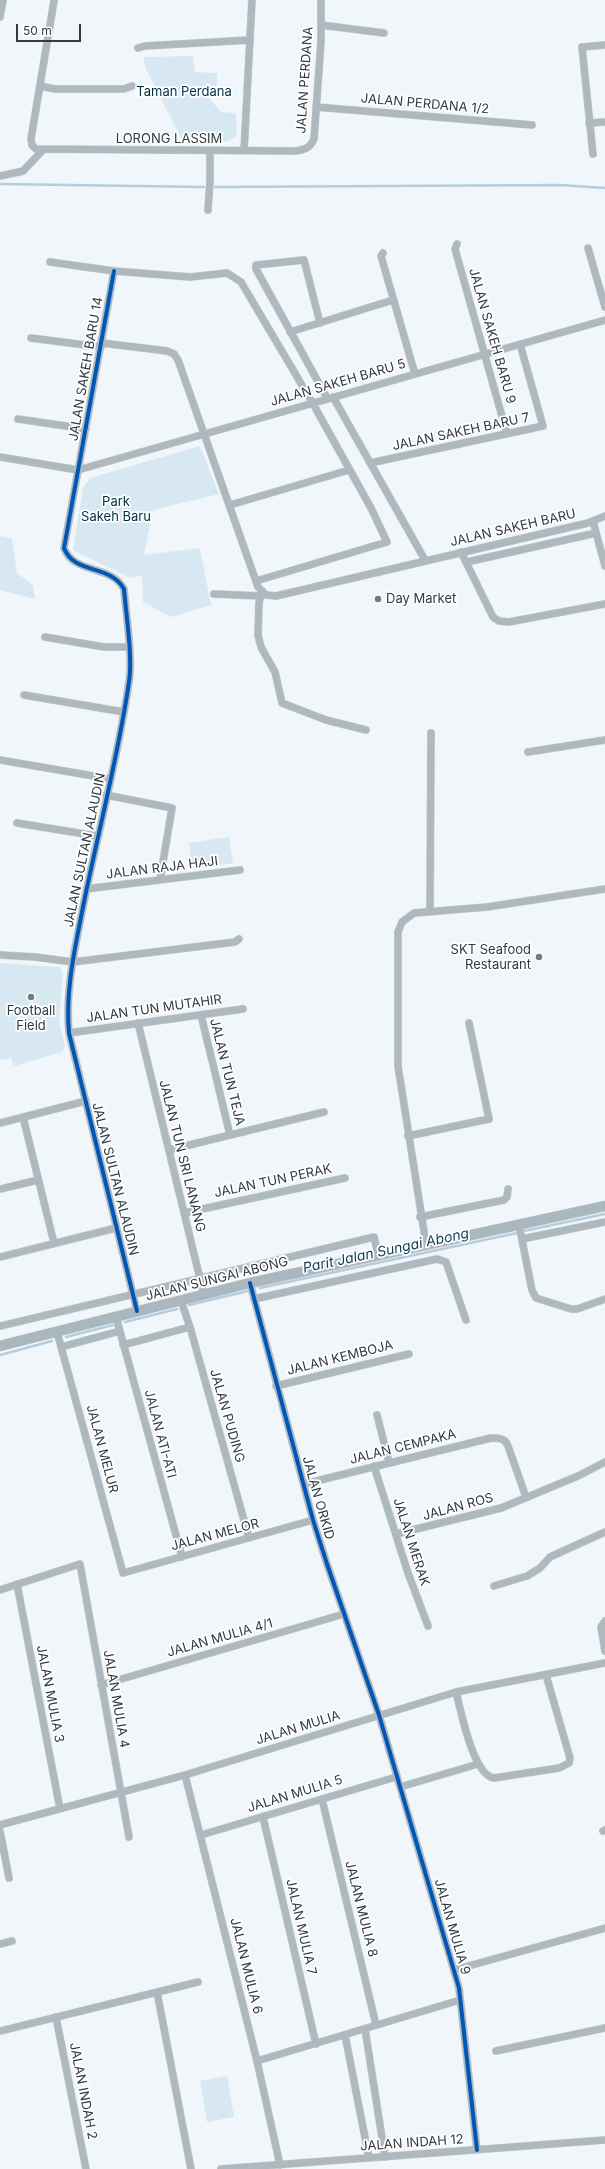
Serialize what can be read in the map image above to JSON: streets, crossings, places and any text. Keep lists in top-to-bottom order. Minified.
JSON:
{"streets":{"street":["JALAN PERDANA","JALAN PERDANA 1/2","LORONG LASSIM","JALAN SAKEH BARU 9","JALAN SAKEH BARU 14","JALAN SAKEH BARU 5","JALAN SAKEH BARU 7","JALAN SAKEH BARU","JALAN SULTAN ALAUDIN","JALAN RAJA HAJI","JALAN TUN MUTAHIR","JALAN TUN TEJA","JALAN TUN SRI LANANG","JALAN TUN PERAK","JALAN SUNGAI ABONG","JALAN KEMBOJA","JALAN PUDING","JALAN ATI-ATI","JALAN CEMPAKA","JALAN MELUR","JALAN ORKID","JALAN ROS","JALAN MELOR","JALAN MERAK","JALAN MULIA 4/1","JALAN MULIA 3","JALAN MULIA 4","JALAN MULIA","JALAN MULIA 5","JALAN MULIA 8","JALAN MULIA 7","JALAN MULIA 9","JALAN MULIA 6","JALAN INDAH 2","JALAN INDAH 12"]},"crossings":[["JALAN PERDANA","JALAN PERDANA 1/2"],["JALAN PERDANA","LORONG LASSIM"],["JALAN SAKEH BARU 9","JALAN SAKEH BARU 5"],["JALAN SAKEH BARU 9","JALAN SAKEH BARU 7"],["JALAN SAKEH BARU 14","JALAN SAKEH BARU 5"],["JALAN SAKEH BARU 14","JALAN SULTAN ALAUDIN"],["JALAN SAKEH BARU 5","JALAN SAKEH BARU 7"],["JALAN SAKEH BARU 5","JALAN SULTAN ALAUDIN"],["JALAN SULTAN ALAUDIN","JALAN RAJA HAJI"],["JALAN SULTAN ALAUDIN","JALAN TUN MUTAHIR"],["JALAN SULTAN ALAUDIN","JALAN SUNGAI ABONG"],["JALAN TUN MUTAHIR","JALAN TUN TEJA"],["JALAN TUN MUTAHIR","JALAN TUN SRI LANANG"],["JALAN TUN SRI LANANG","JALAN TUN PERAK"],["JALAN TUN SRI LANANG","JALAN SUNGAI ABONG"],["JALAN SUNGAI ABONG","JALAN PUDING"],["JALAN SUNGAI ABONG","JALAN ATI-ATI"],["JALAN SUNGAI ABONG","JALAN MELUR"],["JALAN SUNGAI ABONG","JALAN ORKID"],["JALAN KEMBOJA","JALAN ORKID"],["JALAN PUDING","JALAN MELOR"],["JALAN ATI-ATI","JALAN MELOR"],["JALAN CEMPAKA","JALAN ORKID"],["JALAN CEMPAKA","JALAN ROS"],["JALAN CEMPAKA","JALAN MERAK"],["JALAN MELUR","JALAN MELOR"],["JALAN ORKID","JALAN MELOR"],["JALAN ORKID","JALAN MULIA 4/1"],["JALAN ORKID","JALAN MULIA"],["JALAN ORKID","JALAN MULIA 9"],["JALAN ROS","JALAN MERAK"],["JALAN MULIA 4/1","JALAN MULIA 4"],["JALAN MULIA 3","JALAN MULIA 4"],["JALAN MULIA 3","JALAN MULIA"],["JALAN MULIA 4","JALAN MULIA"],["JALAN MULIA","JALAN MULIA 9"],["JALAN MULIA","JALAN MULIA 6"],["JALAN MULIA 5","JALAN MULIA 8"],["JALAN MULIA 5","JALAN MULIA 7"],["JALAN MULIA 5","JALAN MULIA 9"],["JALAN MULIA 5","JALAN MULIA 6"],["JALAN MULIA 9","JALAN INDAH 12"],["JALAN MULIA 6","JALAN INDAH 12"]],"water":["Parit Jalan Sungai Abong"],"parks":["Taman Perdana","Park Sakeh Baru"],"places":["Day Market","SKT Seafood Restaurant","Football Field"],"scale_bar":"50 m"}
